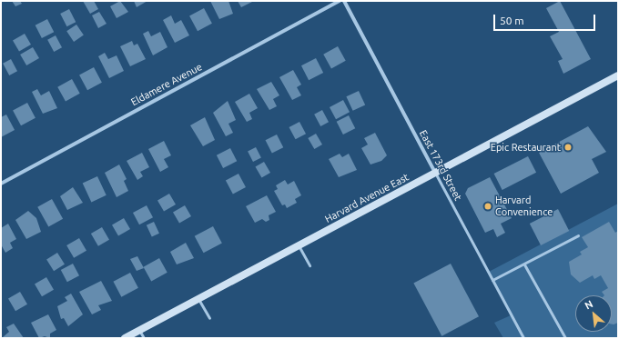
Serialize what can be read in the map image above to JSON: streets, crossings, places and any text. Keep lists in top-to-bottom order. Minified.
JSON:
{"streets":{"main road":["Harvard Avenue East"],"street":["Eldamere Avenue","East 173rd Street"]},"crossings":[["East 173rd Street","Harvard Avenue East"]],"places":["Epic Restaurant","Harvard Convenience"],"scale_bar":"50 m","north":"top left"}
